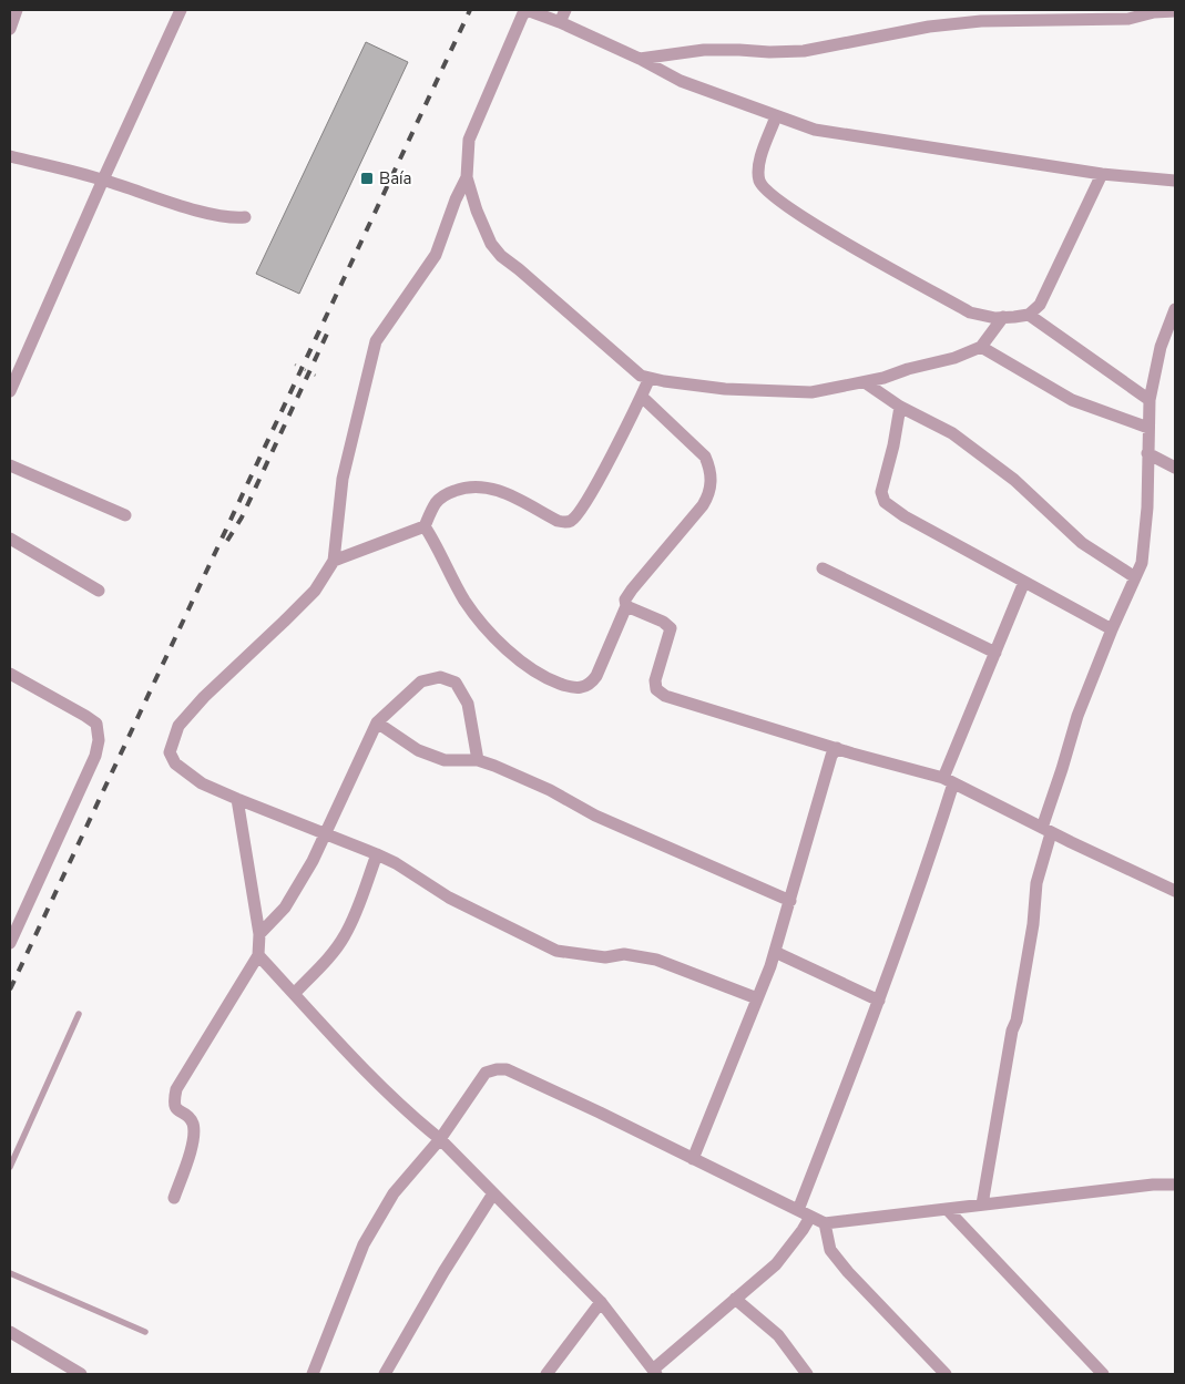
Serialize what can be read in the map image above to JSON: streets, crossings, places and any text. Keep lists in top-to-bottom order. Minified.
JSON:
{"places":{"transit":["Baía"]}}
